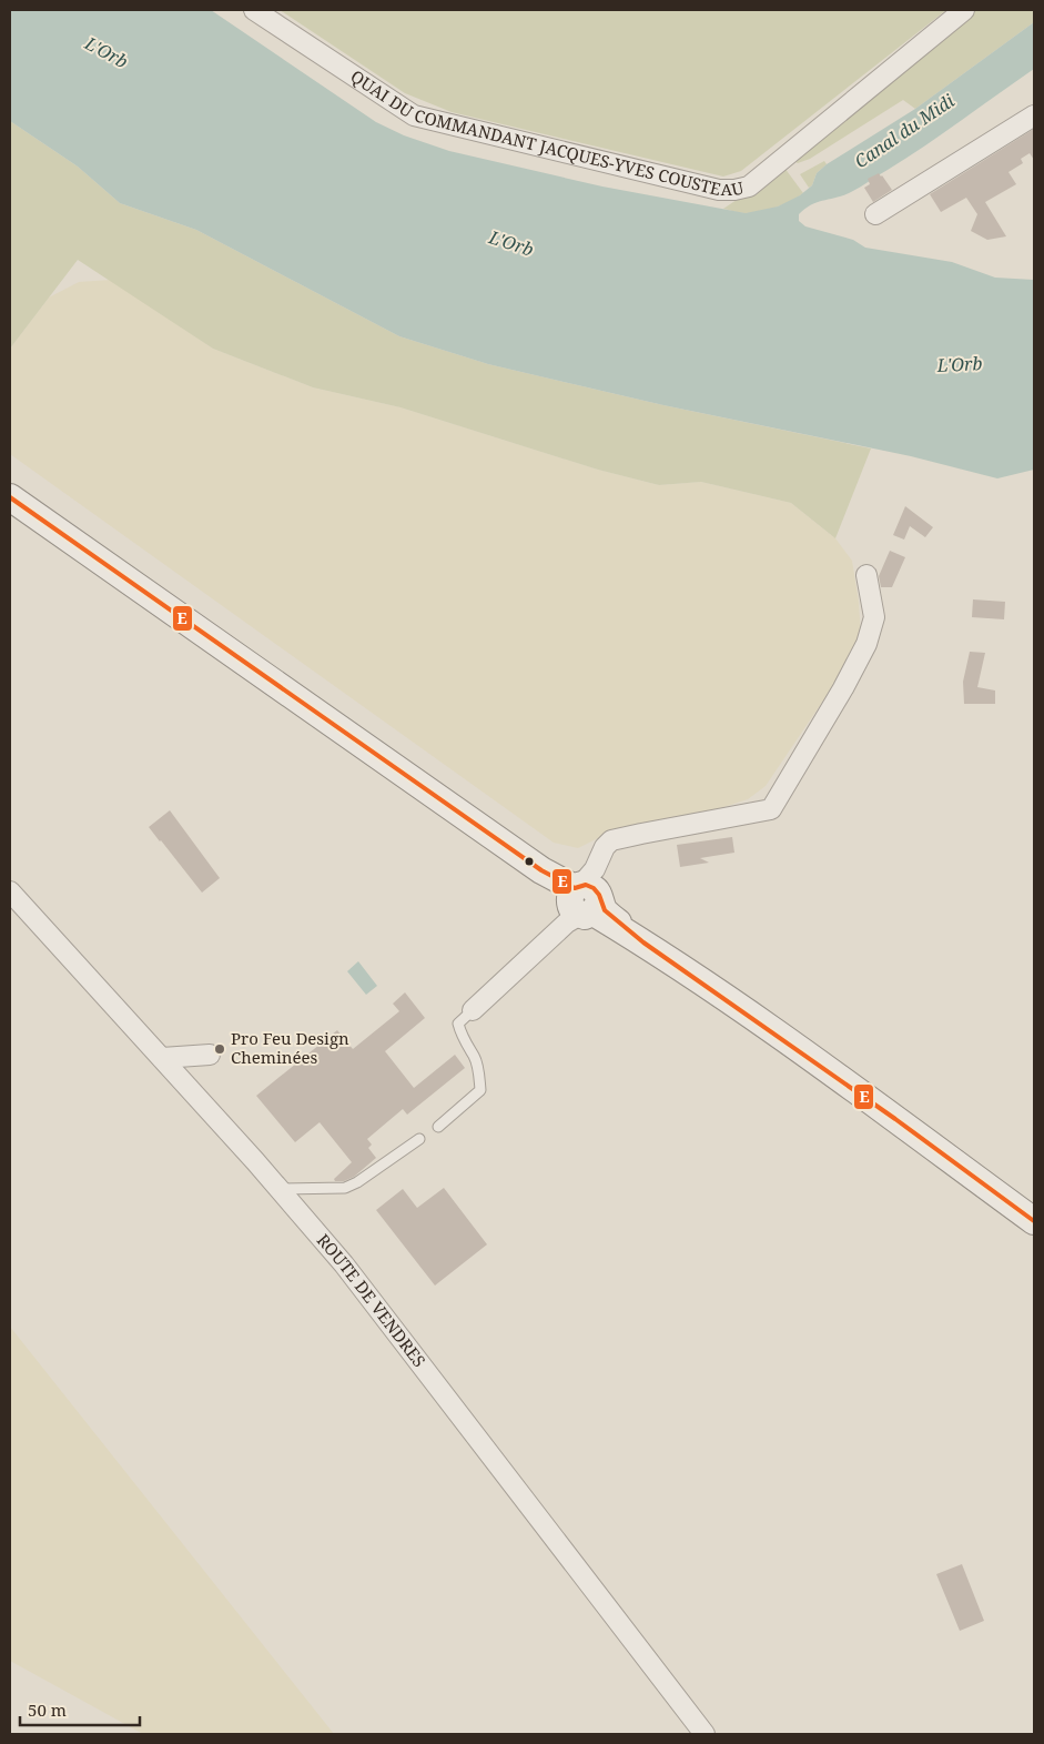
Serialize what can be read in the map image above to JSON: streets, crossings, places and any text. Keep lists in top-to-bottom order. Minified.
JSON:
{"streets":{"street":["QUAI DU COMMANDANT JACQUES-YVES COUSTEAU","ROUTE DE VENDRES"]},"water":["L'Orb","Canal du Midi"],"places":["Pro Feu Design Cheminées"],"lines":["transit line E"],"scale_bar":"50 m"}
